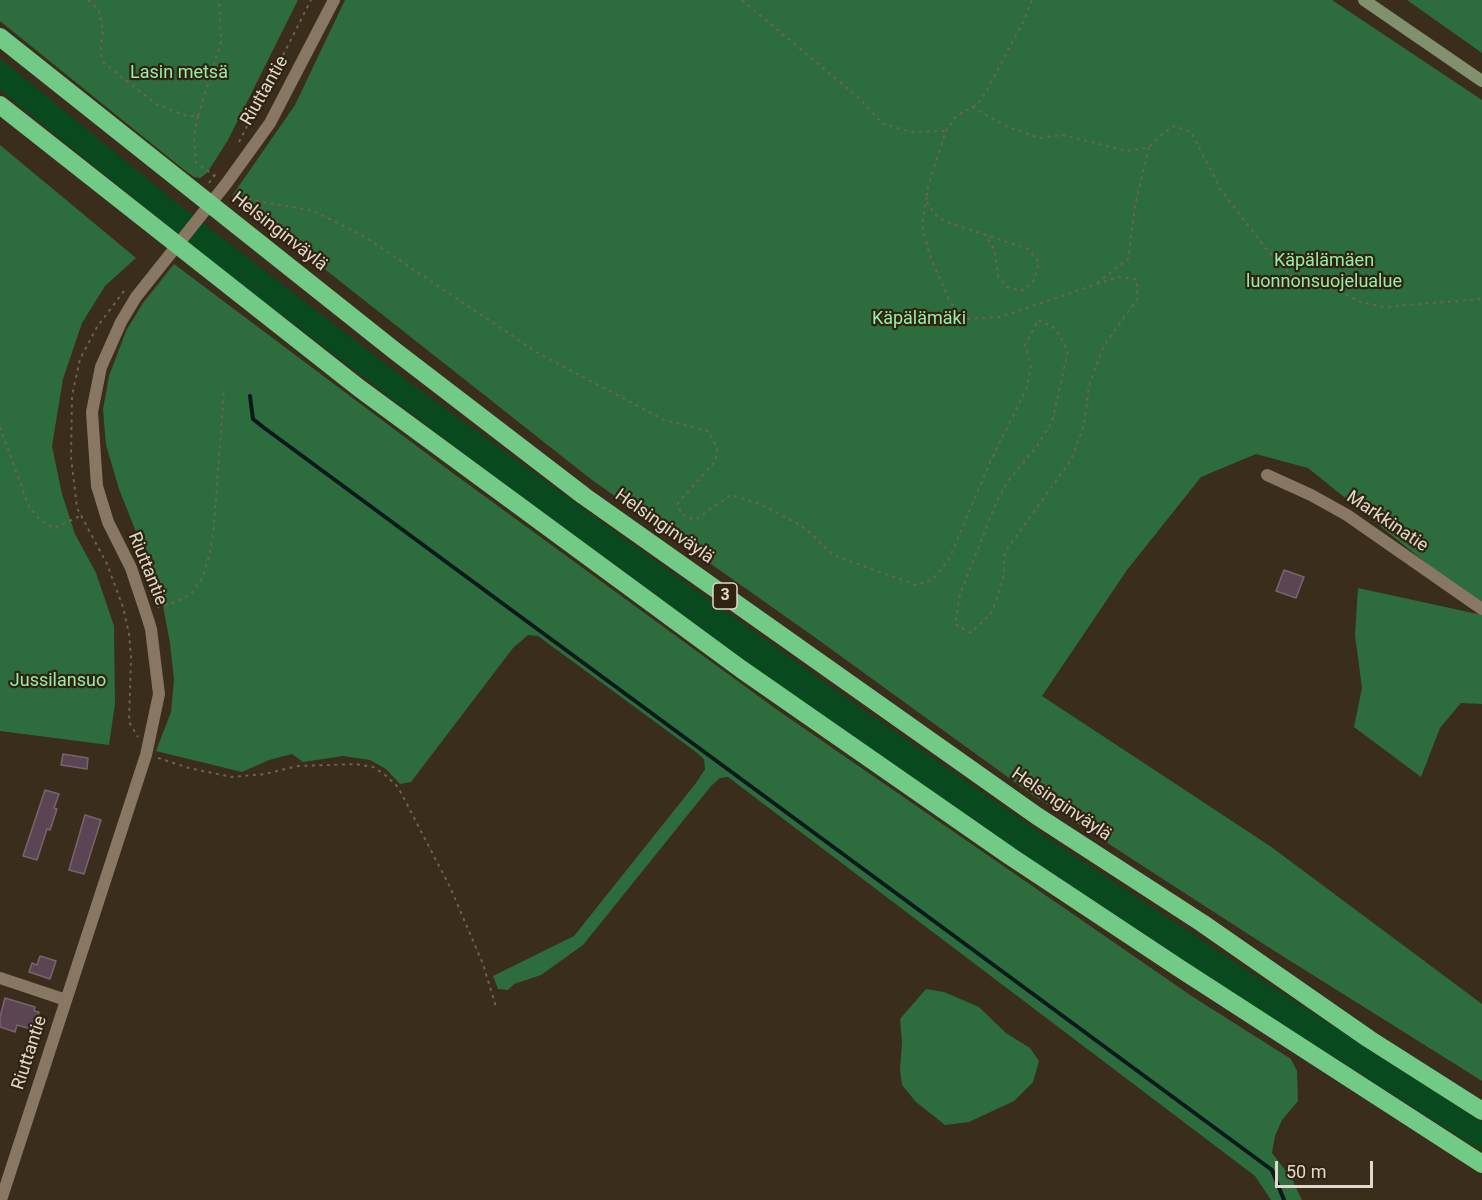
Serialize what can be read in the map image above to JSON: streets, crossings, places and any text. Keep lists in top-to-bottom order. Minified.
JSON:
{"streets":{"highway":["Helsinginväylä","3"],"street":["Riuttantie","Markkinatie"]},"parks":["Lasin metsä","Käpälämäen luonnonsuojelualue","Käpälämäki","Jussilansuo"],"scale_bar":"50 m"}
